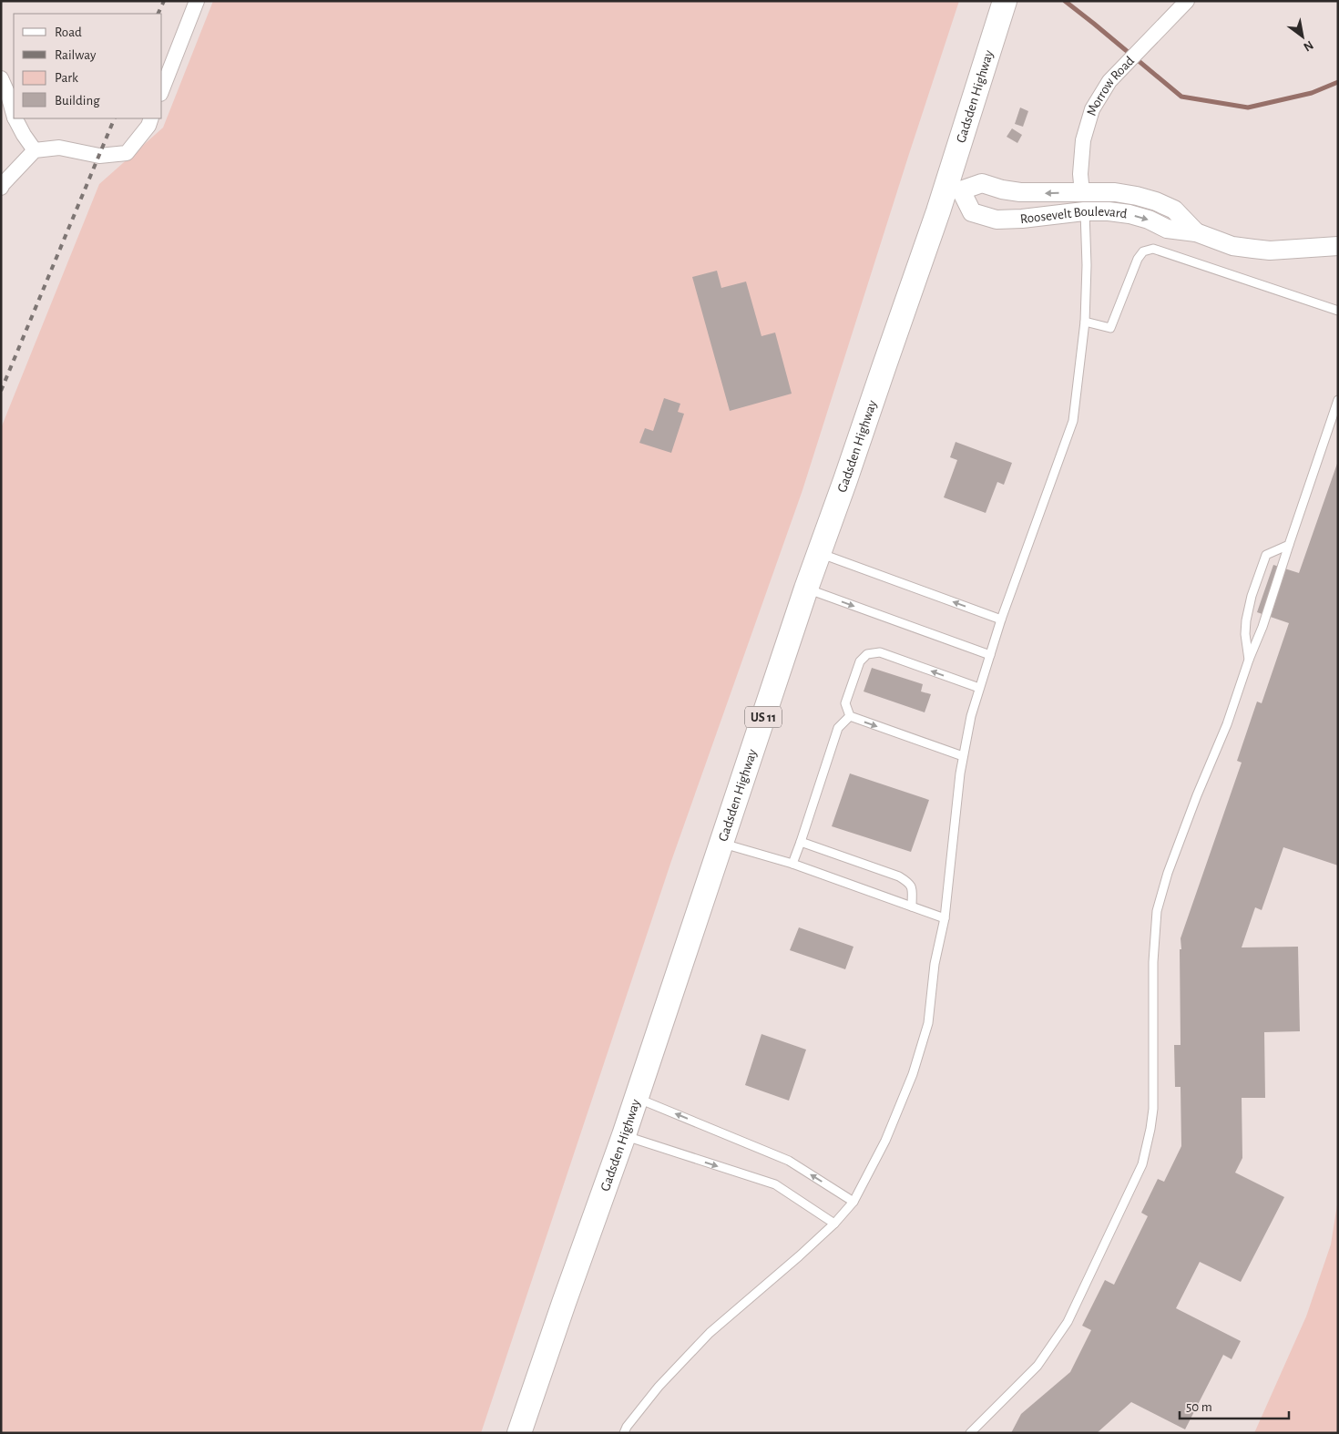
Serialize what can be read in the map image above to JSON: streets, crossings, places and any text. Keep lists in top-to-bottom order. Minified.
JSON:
{"streets":{"main road":["Gadsden Highway","US 11"],"street":["Morrow Road","Roosevelt Boulevard"]},"crossings":[["Morrow Road","Roosevelt Boulevard"],["Gadsden Highway","Roosevelt Boulevard"]],"legend":["Road","Railway","Park","Building"],"scale_bar":"50 m","north":"bottom right"}
